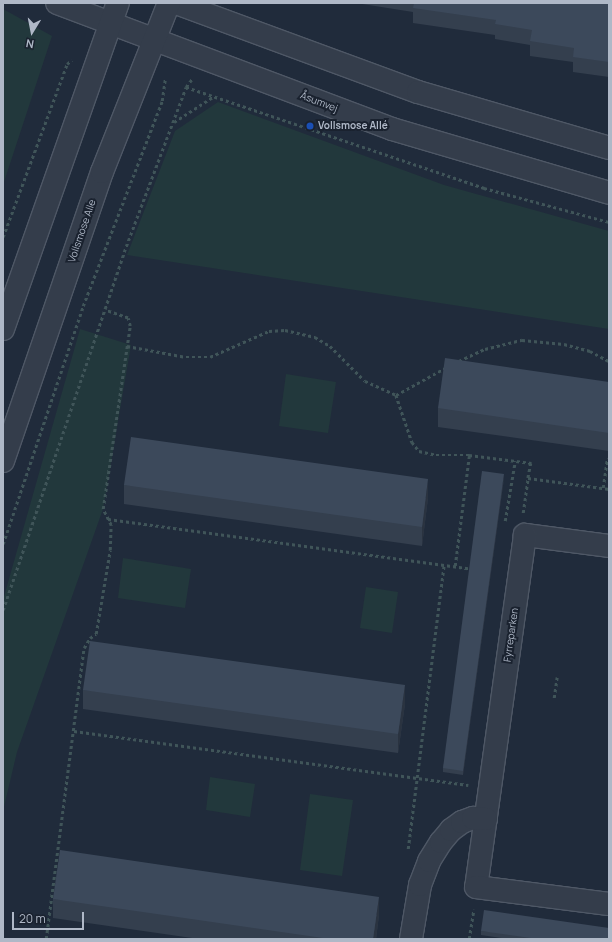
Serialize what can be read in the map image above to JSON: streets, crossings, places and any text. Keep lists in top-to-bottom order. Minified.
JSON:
{"streets":{"street":["Åsumvej","Vollsmose Alle","Fyrreparken"]},"crossings":[["Åsumvej","Vollsmose Alle"]],"places":["Vollsmose Allé"],"scale_bar":"20 m","north":"bottom"}
